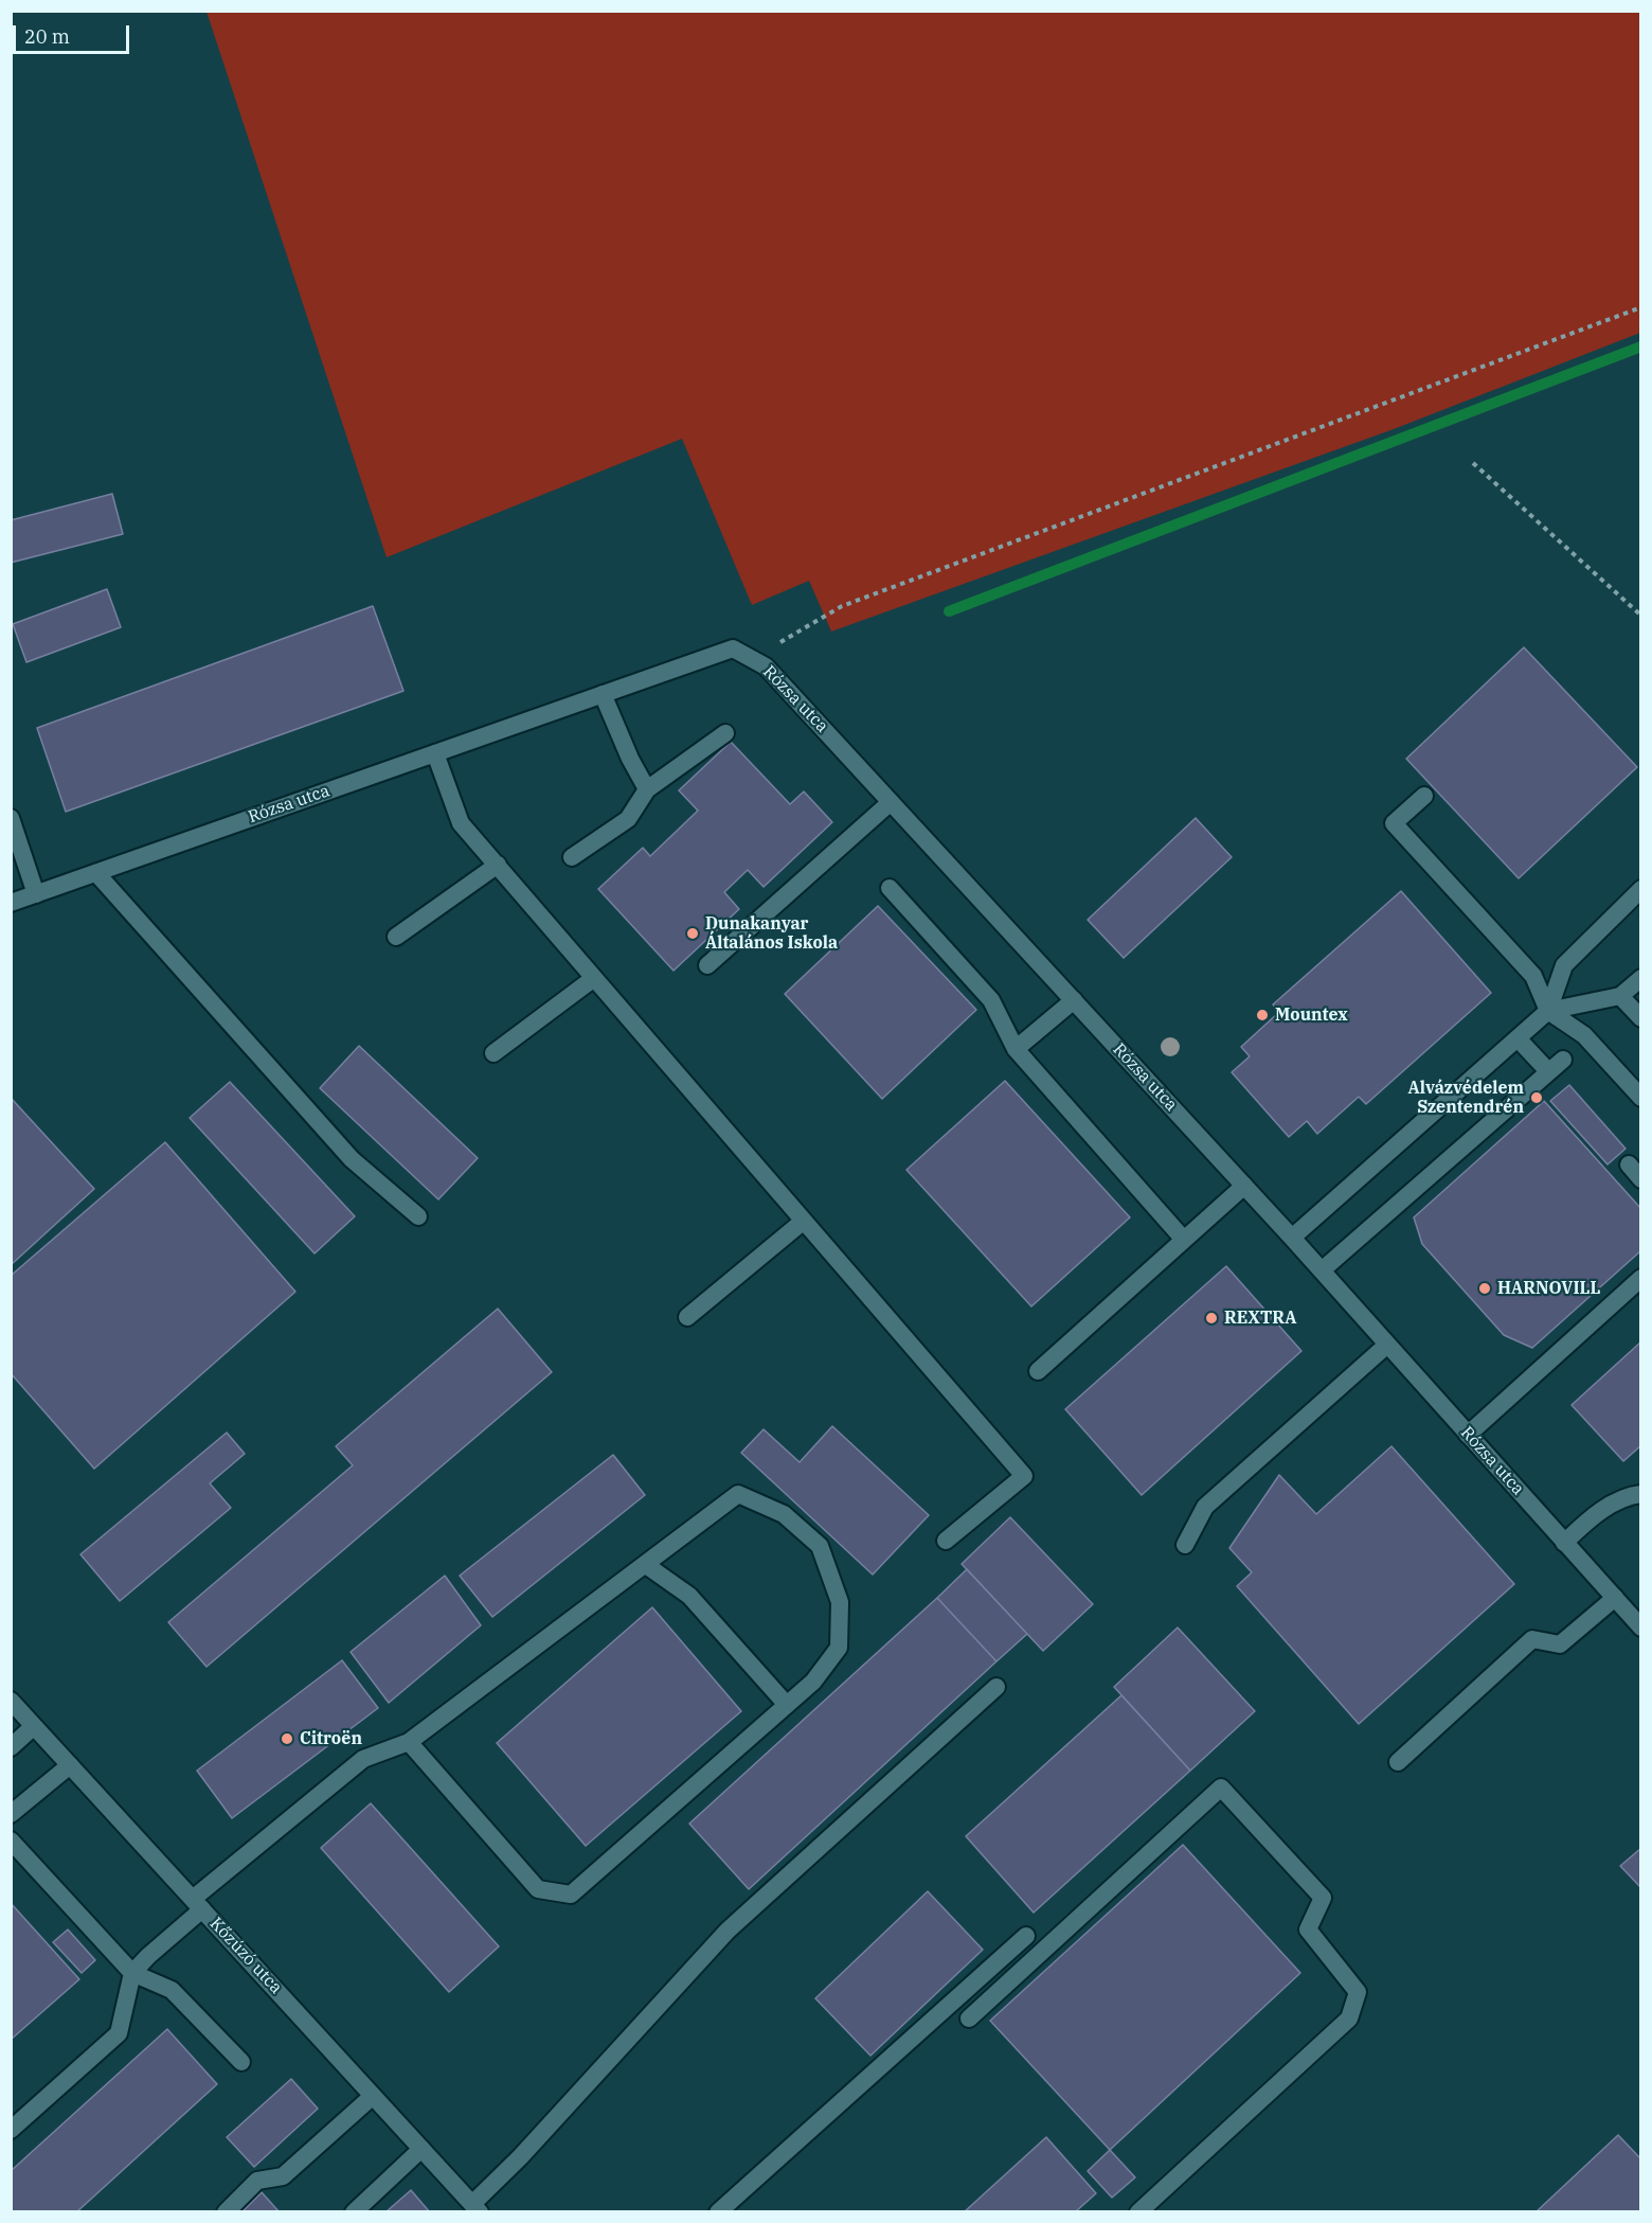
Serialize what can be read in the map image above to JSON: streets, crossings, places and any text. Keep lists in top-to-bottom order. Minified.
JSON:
{"streets":{"street":["Rózsa utca","Kőzúzó utca"]},"places":["Dunakanyar Általános Iskola","Mountex","Alvázvédelem Szentendrén","HARNOVILL","REXTRA","Citroën"],"scale_bar":"20 m"}
